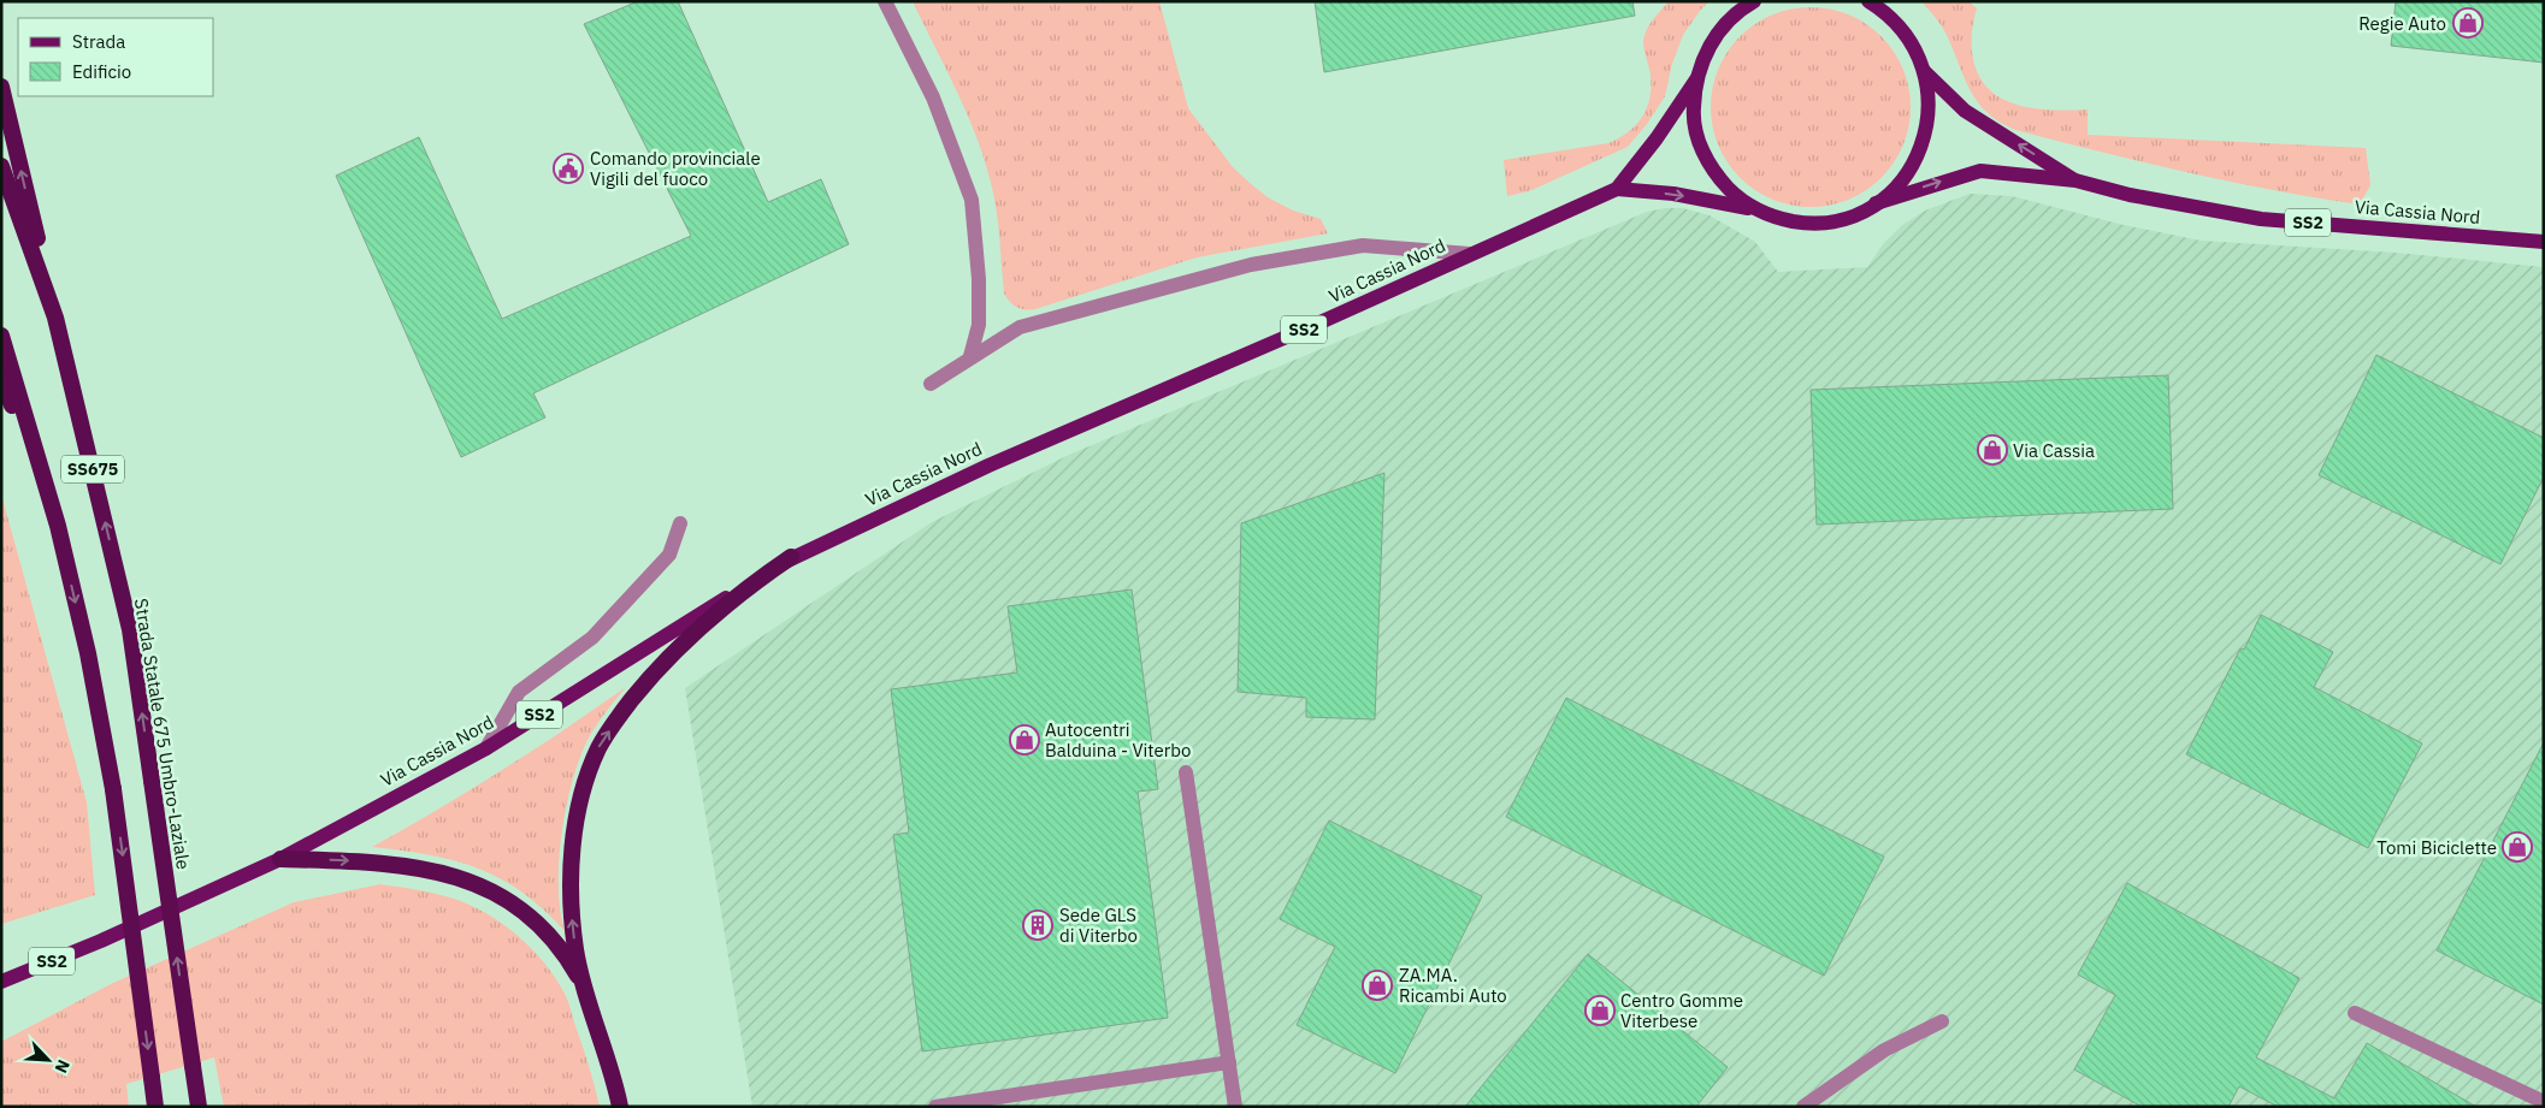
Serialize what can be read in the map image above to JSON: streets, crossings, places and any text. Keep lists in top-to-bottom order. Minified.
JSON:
{"streets":{"highway":["SS675","Strada Statale 675 Umbro-Laziale"],"main road":["Via Cassia Nord","SS2"]},"crossings":[["Via Cassia Nord","SS2"]],"places":{"shop":["Regie Auto","Via Cassia","Autocentri Balduina - Viterbo","Tomi Biciclette","ZA.MA. Ricambi Auto","Centro Gomme Viterbese"],"public building":["Comando provinciale Vigili del fuoco"],"building":["Sede GLS di Viterbo"]},"legend":["Strada","Edificio"],"north":"bottom right"}
